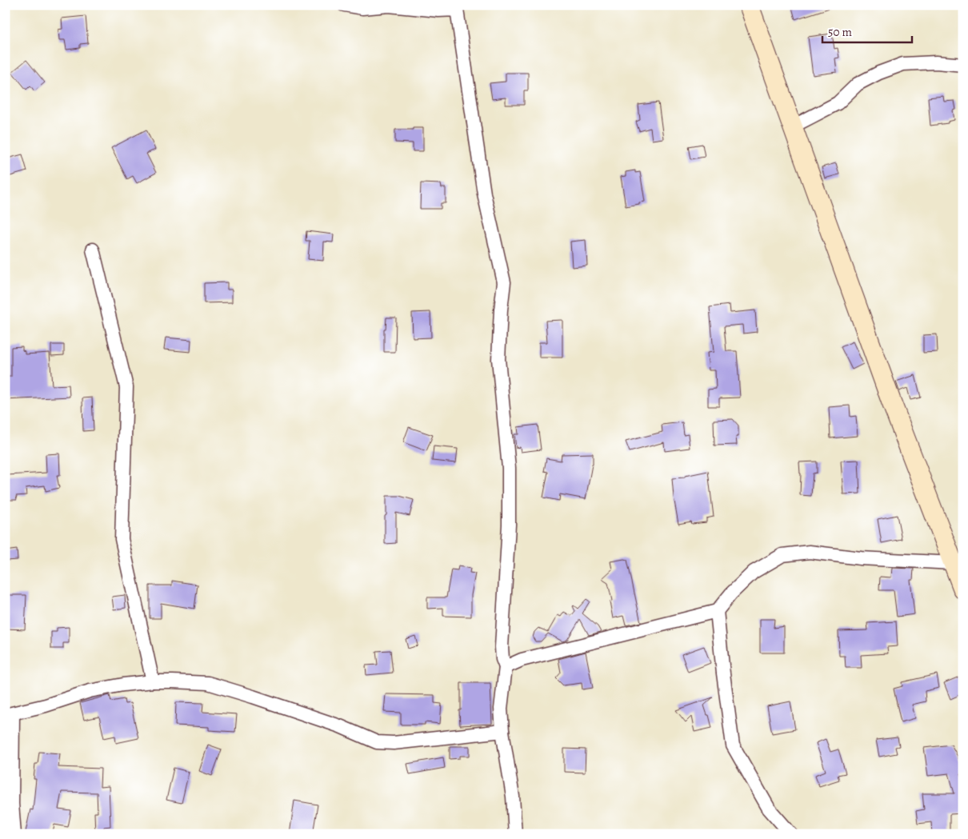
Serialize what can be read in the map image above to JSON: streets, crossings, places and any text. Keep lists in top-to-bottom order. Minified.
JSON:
{"scale_bar":"50 m"}
